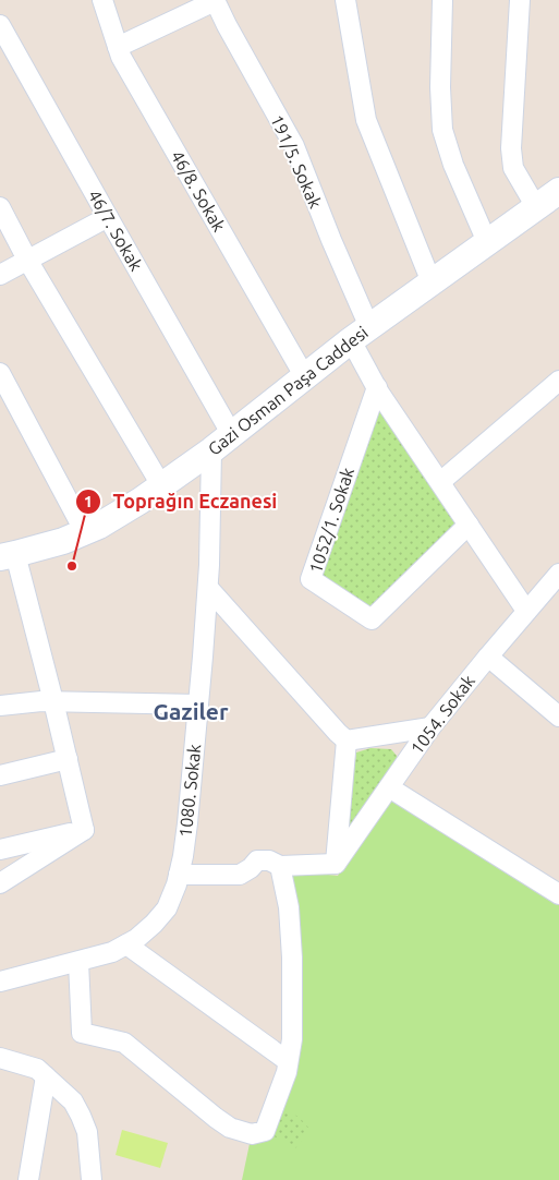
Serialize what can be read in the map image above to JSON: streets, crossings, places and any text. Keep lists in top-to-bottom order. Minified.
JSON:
{"streets":{"main road":["Gazi Osman Paşa Caddesi"],"street":["191/5. Sokak","46/8. Sokak","46/7. Sokak","1052/1. Sokak","1054. Sokak","1080. Sokak"]},"crossings":[["191/5. Sokak","Gazi Osman Paşa Caddesi"],["191/5. Sokak","1052/1. Sokak"],["191/5. Sokak","1054. Sokak"],["46/8. Sokak","Gazi Osman Paşa Caddesi"],["46/7. Sokak","Gazi Osman Paşa Caddesi"],["46/7. Sokak","1080. Sokak"],["Gazi Osman Paşa Caddesi","1080. Sokak"]],"districts":["Gaziler"],"places":["Toprağın Eczanesi"]}
